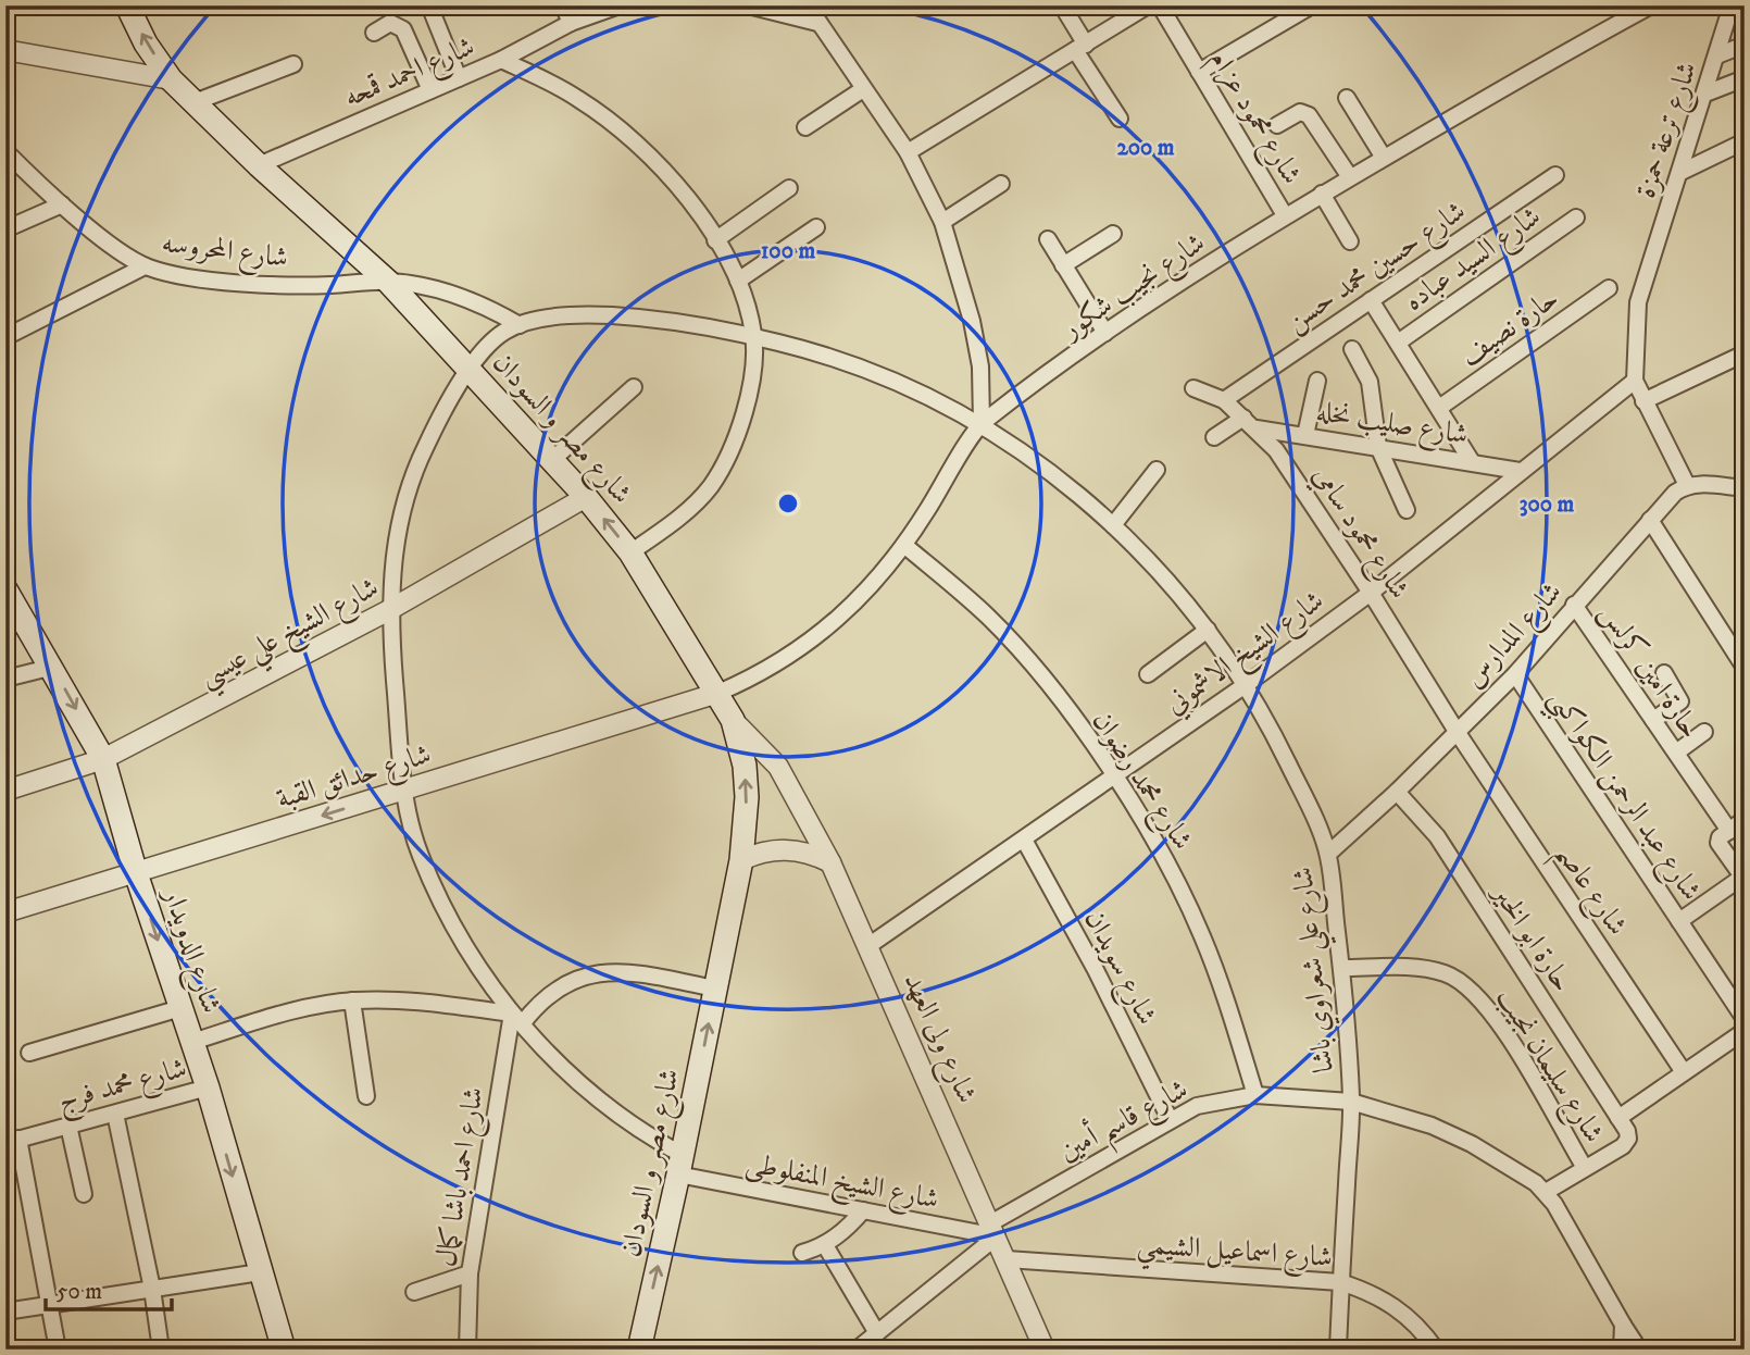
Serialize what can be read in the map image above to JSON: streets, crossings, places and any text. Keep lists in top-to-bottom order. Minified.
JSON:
{"streets":{"main road":["شارع مصر و السودان","شارع الدويدار"],"street":["شارع احمد قمحه","شارع محمود عزام","شارع ترعة حمزة","شارع المحروسه","شارع السيد عباده","شارع حسين محمد حسن","شارع نجيب شكور","حارة نصيف","شارع صليب نخله","شارع محمود سامي","شارع الشيخ علي عيسي","شارع المدارس","شارع الشيخ الاشموني","حارة امين كرلس","شارع حدائق القبة","شارع محمد رضوان","شارع عبد الرحمن الكواكبي","شارع عاصم","حارة ابو الخير","شارع سويدان","شارع علي شعراوي باشا","شارع ولى العهد","شارع سليمان نجيب","شارع محمد فرج","شارع قاسم أمين","شارع احمد باشا كمال","شارع الشيخ المنفلوطى","شارع اسماعيل الشيمي"]},"crossings":[["شارع احمد قمحه","شارع مصر و السودان"],["شارع محمود عزام","شارع نجيب شكور"],["شارع ترعة حمزة","شارع الشيخ الاشموني"],["شارع المحروسه","شارع مصر و السودان"],["شارع حسين محمد حسن","شارع محمود سامي"],["شارع نجيب شكور","شارع مصر و السودان"],["شارع نجيب شكور","شارع حدائق القبة"],["شارع نجيب شكور","شارع محمد رضوان"],["شارع نجيب شكور","شارع علي شعراوي باشا"],["شارع صليب نخله","شارع محمود سامي"],["شارع صليب نخله","شارع الشيخ الاشموني"],["شارع مصر و السودان","شارع الشيخ علي عيسي"],["شارع مصر و السودان","شارع حدائق القبة"],["شارع مصر و السودان","شارع علي شعراوي باشا"],["شارع مصر و السودان","شارع ولى العهد"],["شارع مصر و السودان","شارع الشيخ المنفلوطى"],["شارع محمود سامي","شارع المدارس"],["شارع محمود سامي","شارع الشيخ الاشموني"],["شارع محمود سامي","شارع عاصم"],["شارع الشيخ علي عيسي","شارع الدويدار"],["شارع الشيخ علي عيسي","شارع علي شعراوي باشا"],["شارع المدارس","حارة امين كرلس"],["شارع المدارس","شارع عبد الرحمن الكواكبي"],["شارع المدارس","شارع عاصم"],["شارع المدارس","حارة ابو الخير"],["شارع المدارس","شارع علي شعراوي باشا"],["شارع الشيخ الاشموني","شارع محمد رضوان"],["شارع الشيخ الاشموني","شارع سويدان"],["شارع الشيخ الاشموني","شارع علي شعراوي باشا"],["شارع الشيخ الاشموني","شارع ولى العهد"],["شارع حدائق القبة","شارع الدويدار"],["شارع حدائق القبة","شارع علي شعراوي باشا"],["شارع محمد رضوان","شارع قاسم أمين"],["شارع الدويدار","شارع محمد فرج"],["شارع سويدان","شارع قاسم أمين"],["شارع علي شعراوي باشا","شارع سليمان نجيب"],["شارع علي شعراوي باشا","شارع قاسم أمين"],["شارع علي شعراوي باشا","شارع احمد باشا كمال"],["شارع علي شعراوي باشا","شارع الشيخ المنفلوطى"],["شارع علي شعراوي باشا","شارع اسماعيل الشيمي"],["شارع ولى العهد","شارع قاسم أمين"],["شارع ولى العهد","شارع الشيخ المنفلوطى"],["شارع ولى العهد","شارع اسماعيل الشيمي"],["شارع قاسم أمين","شارع الشيخ المنفلوطى"]],"one_way":["شارع مصر و السودان","شارع حدائق القبة","شارع الدويدار"],"scale_bar":"50 m","rings":["200 m","100 m","300 m"]}
